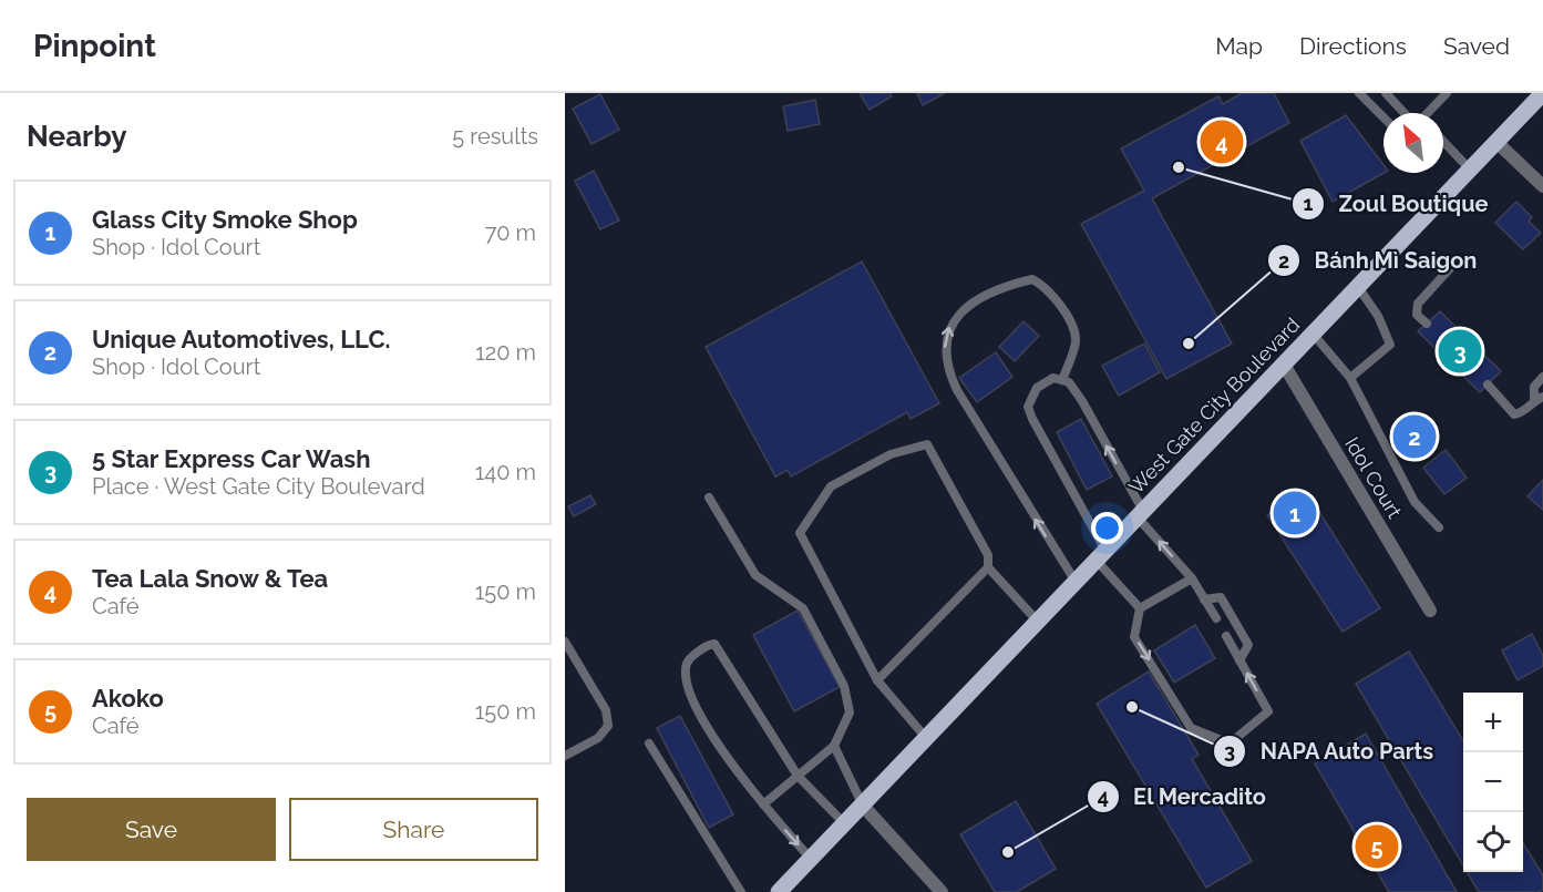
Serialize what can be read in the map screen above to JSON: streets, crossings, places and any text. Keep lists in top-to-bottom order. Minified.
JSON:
{"streets":{"main road":["West Gate City Boulevard"],"street":["Idol Court"]},"crossings":[["West Gate City Boulevard","Idol Court"]],"places":["Zoul Boutique","Bánh Mì Saigon","NAPA Auto Parts","El Mercadito"],"north":"top left","page":{"header":"Pinpoint","nav":["Map","Directions","Saved"],"heading":["Nearby","5 results"],"pins":["4","3","2","1","5"],"list":[{"mark":"1","name":"Glass City Smoke Shop","note":"Shop · Idol Court","value":"70 m"},{"mark":"2","name":"Unique Automotives, LLC.","note":"Shop · Idol Court","value":"120 m"},{"mark":"3","name":"5 Star Express Car Wash","note":"Place · West Gate City Boulevard","value":"140 m"},{"mark":"4","name":"Tea Lala Snow & Tea","note":"Café","value":"150 m"},{"mark":"5","name":"Akoko","note":"Café","value":"150 m"}],"map_buttons":["+","−"],"buttons":["Save","Share"]}}
